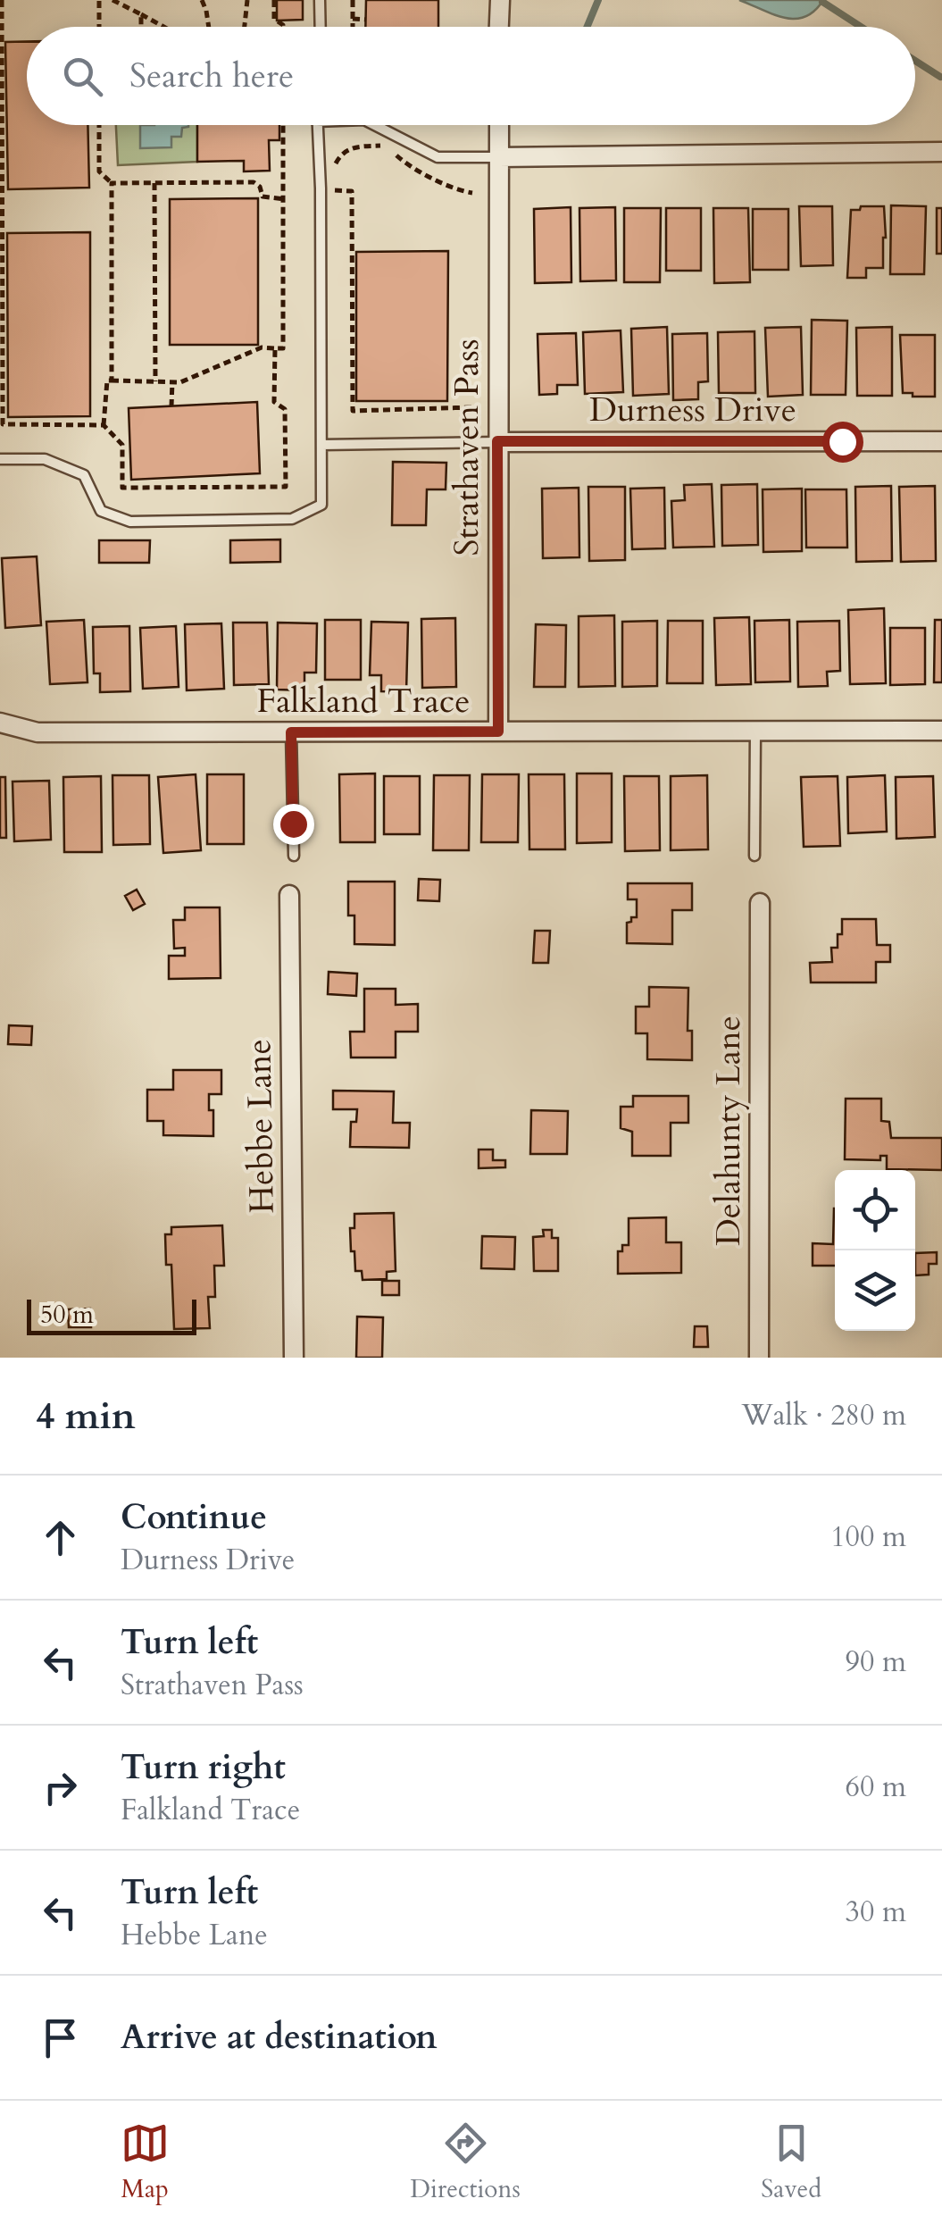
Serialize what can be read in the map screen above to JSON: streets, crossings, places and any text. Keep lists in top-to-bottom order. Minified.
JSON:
{"streets":{"street":["Durness Drive","Strathaven Pass","Falkland Trace","Hebbe Lane","Delahunty Lane"]},"crossings":[["Durness Drive","Strathaven Pass"],["Strathaven Pass","Falkland Trace"]],"scale_bar":"50 m","page":{"search":"Search here","scale":"50 m","heading":["4 min","Walk · 280 m"],"list":[["Continue","Durness Drive","100 m"],["Turn left","Strathaven Pass","90 m"],["Turn right","Falkland Trace","60 m"],["Turn left","Hebbe Lane","30 m"],"Arrive at destination"],"nav":["Map","Directions","Saved"]}}
